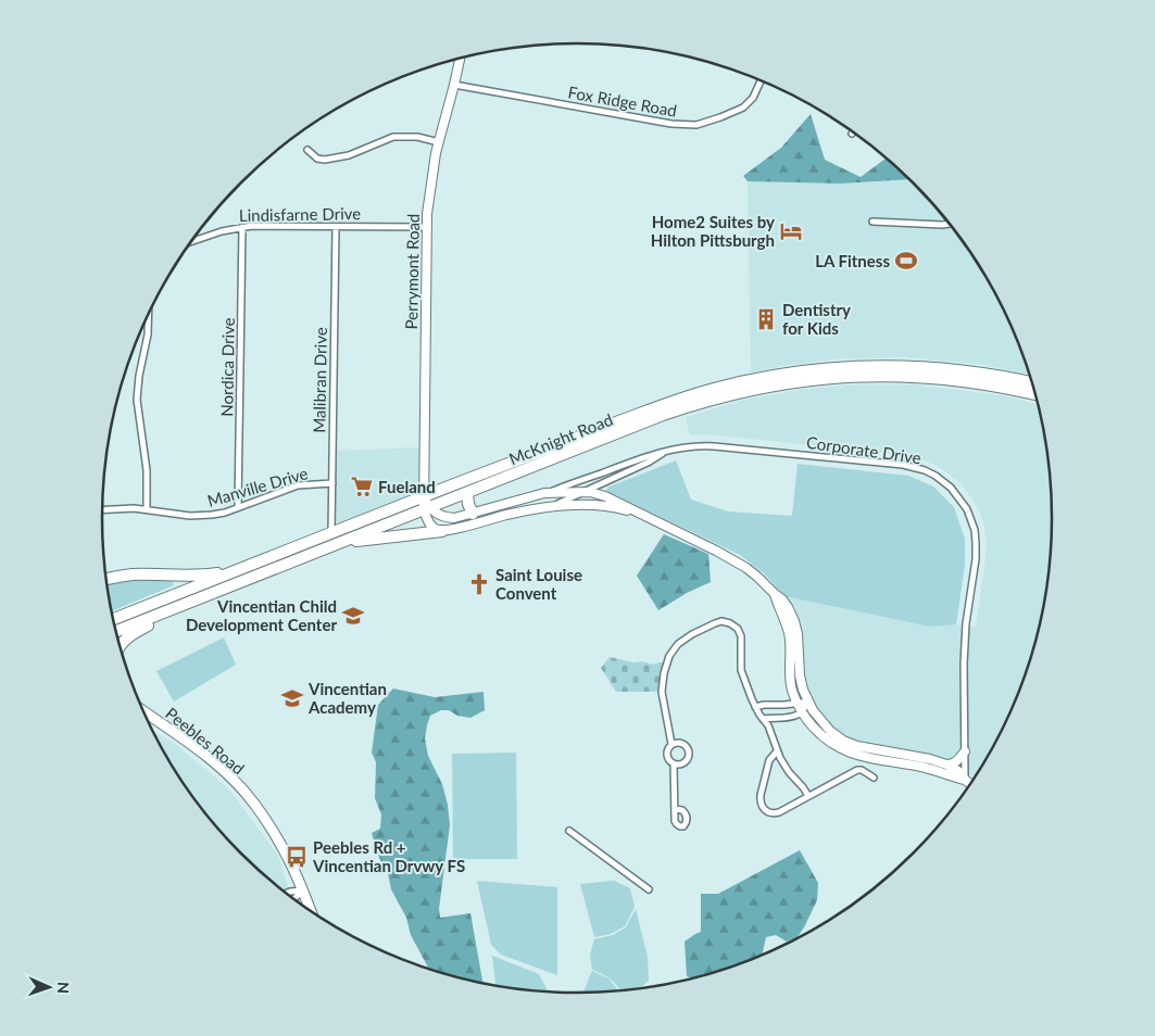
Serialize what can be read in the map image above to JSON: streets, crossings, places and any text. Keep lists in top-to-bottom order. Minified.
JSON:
{"streets":{"highway":["McKnight Road"],"main road":["Peebles Road"],"street":["Fox Ridge Road","Lindisfarne Drive","Perrymont Road","Nordica Drive","Malibran Drive","Corporate Drive","Manville Drive"]},"crossings":[["Fox Ridge Road","Perrymont Road"],["Lindisfarne Drive","Perrymont Road"],["Lindisfarne Drive","Nordica Drive"],["Lindisfarne Drive","Malibran Drive"],["Perrymont Road","McKnight Road"],["Nordica Drive","Manville Drive"],["Malibran Drive","McKnight Road"],["Malibran Drive","Manville Drive"]],"places":{"hotel":["Home2 Suites by Hilton Pittsburgh"],"sports":["LA Fitness"],"building":["Dentistry for Kids"],"supermarket":["Fueland"],"church":["Saint Louise Convent"],"school or university":["Vincentian Child Development Center","Vincentian Academy"],"bus stop":["Peebles Rd + Vincentian Drvwy FS"]},"north":"right"}
